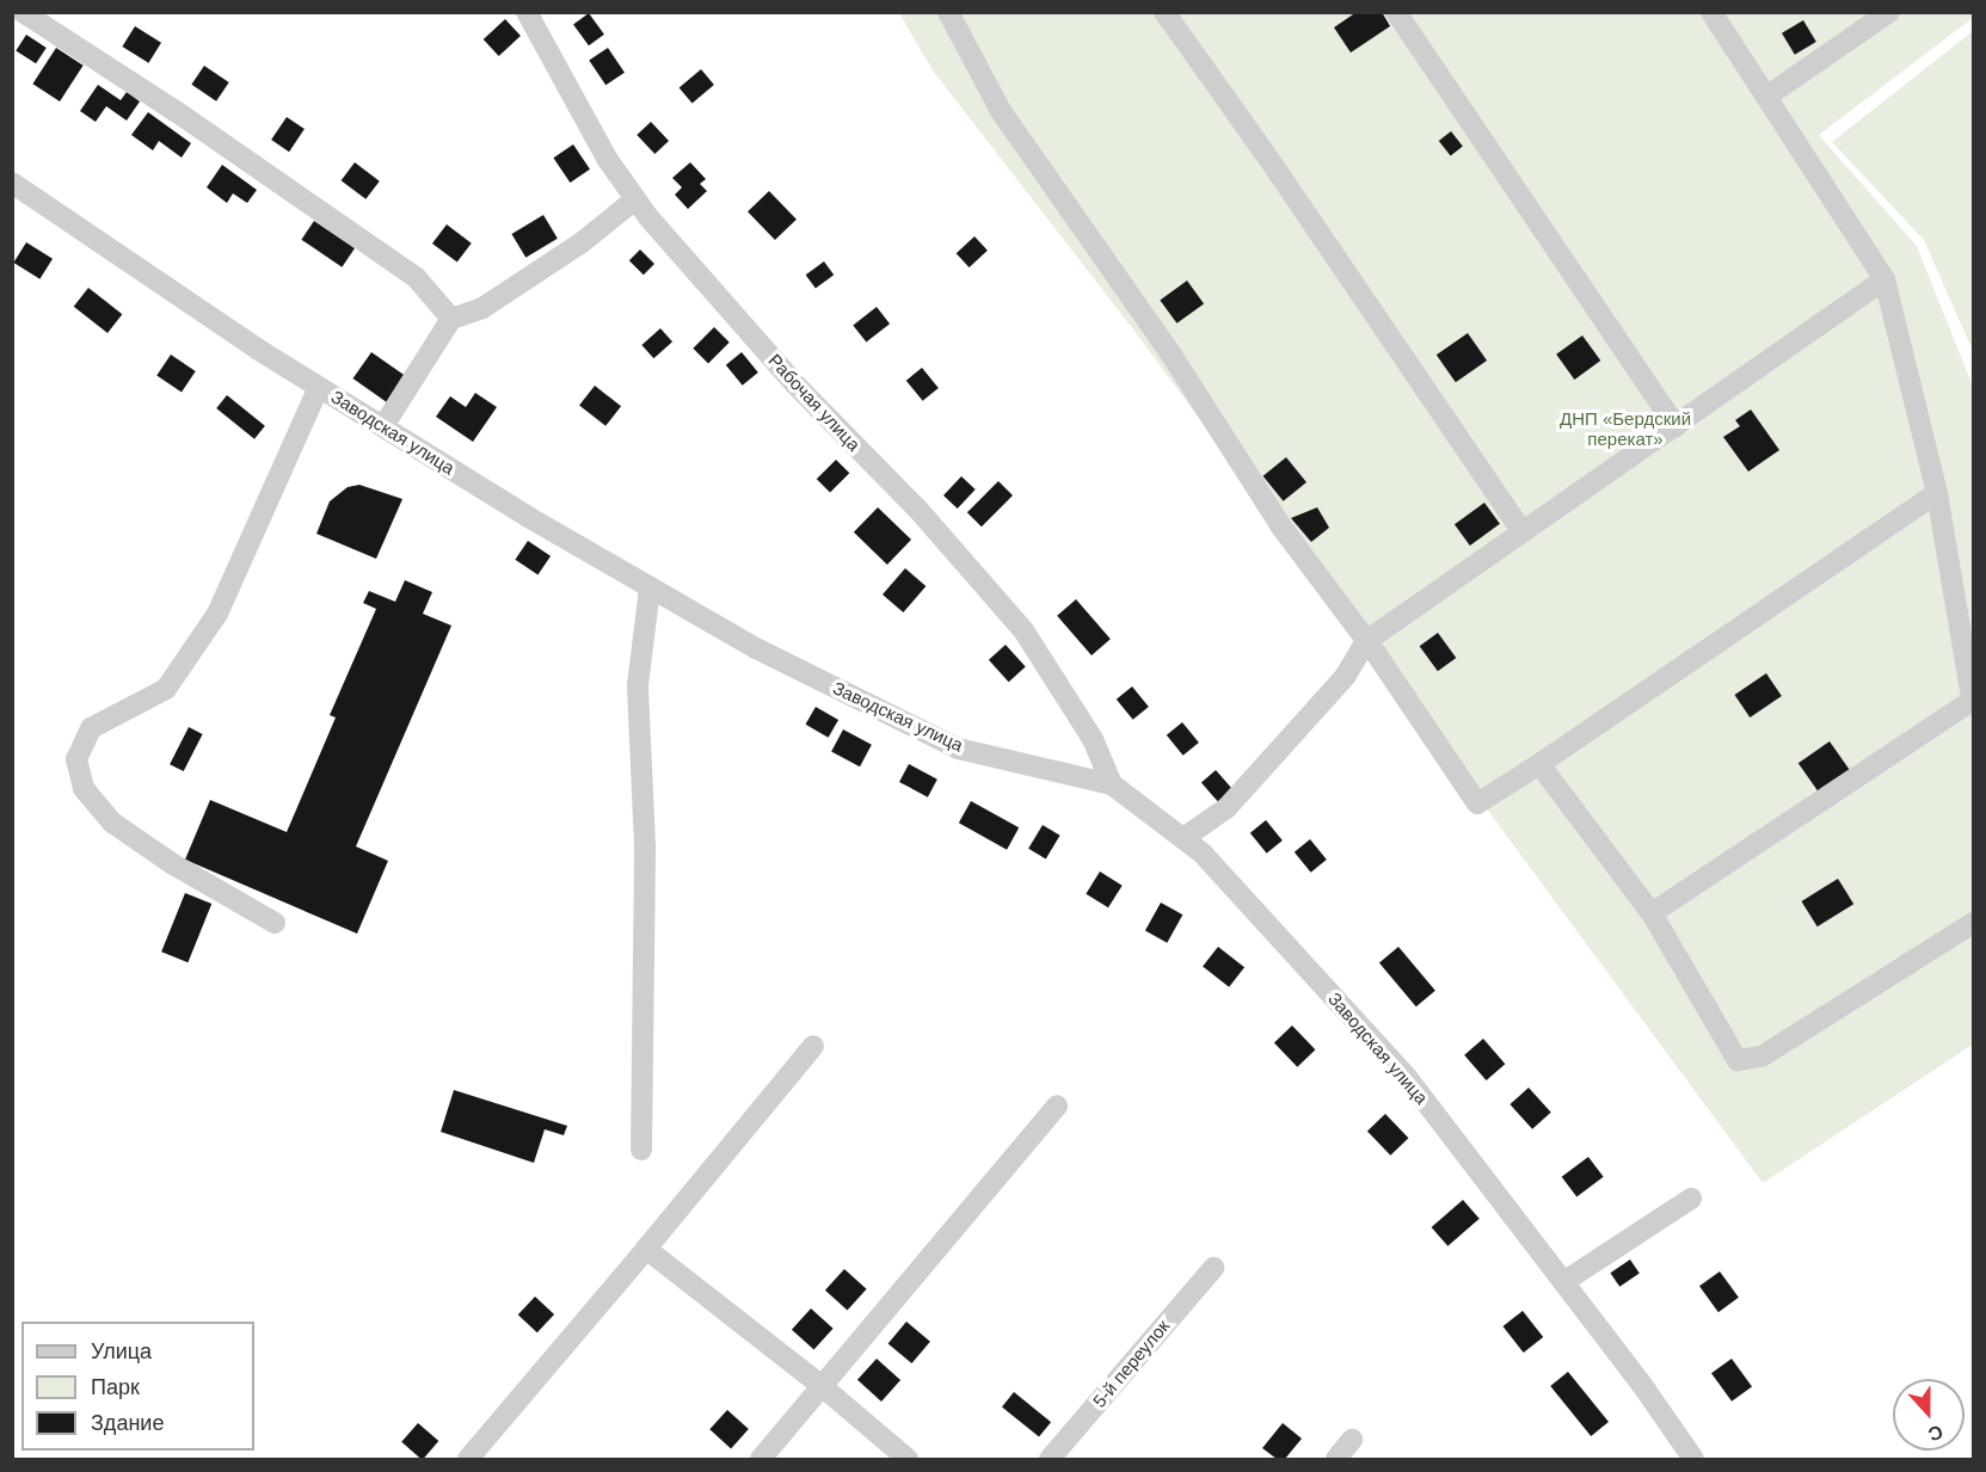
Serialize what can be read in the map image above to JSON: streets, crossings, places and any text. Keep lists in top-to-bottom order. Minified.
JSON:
{"streets":{"street":["Рабочая улица","Заводская улица","5-й переулок"]},"crossings":[["Рабочая улица","Заводская улица"]],"parks":["ДНП «Бердский перекат»"],"legend":["Улица","Парк","Здание"],"north":"bottom"}
